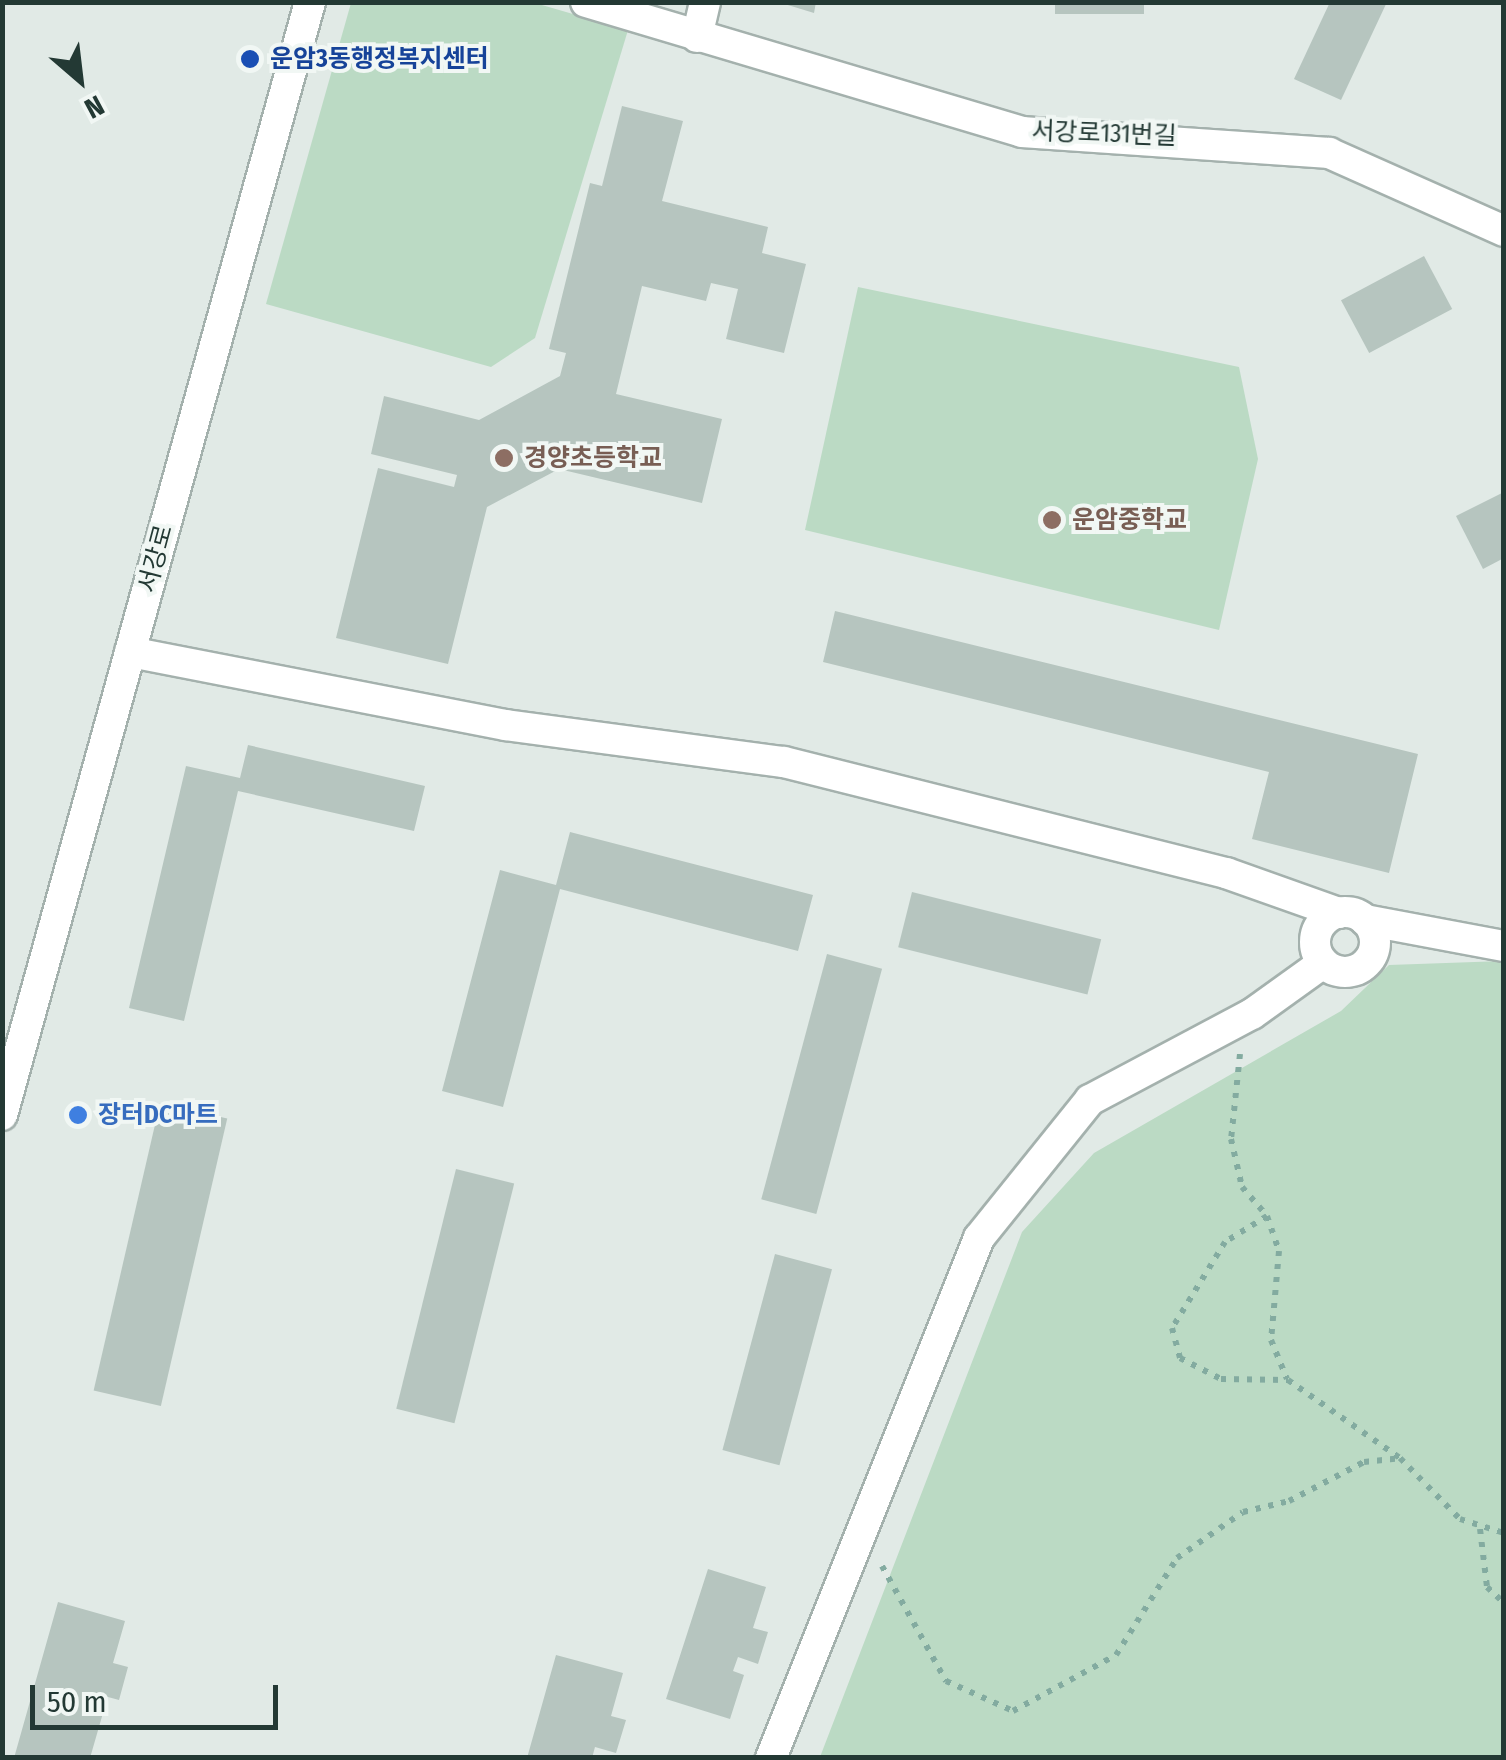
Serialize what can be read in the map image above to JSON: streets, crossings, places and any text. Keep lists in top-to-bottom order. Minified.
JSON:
{"streets":{"street":["서강로131번길","서강로"]},"places":["운암3동행정복지센터","경양초등학교","운암중학교","장터DC마트"],"scale_bar":"50 m","north":"bottom right"}
